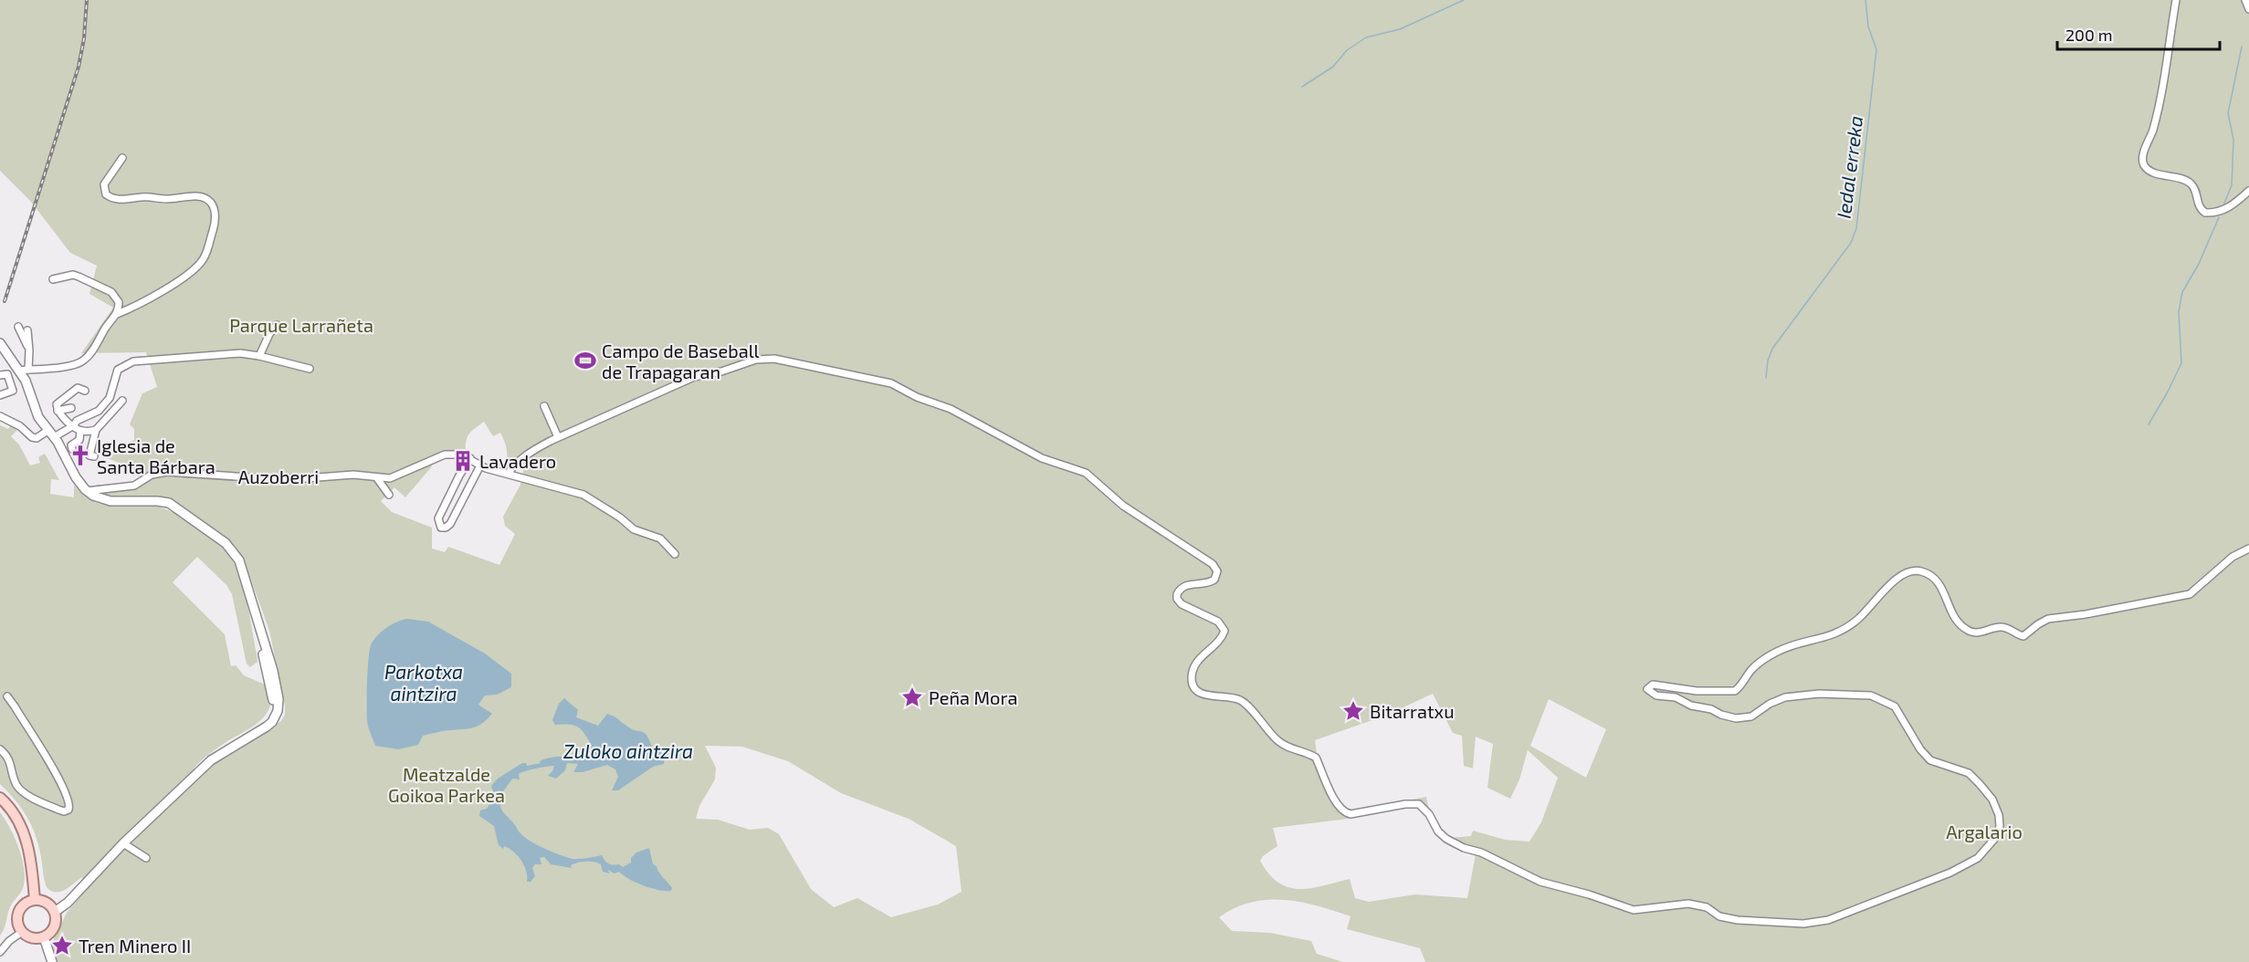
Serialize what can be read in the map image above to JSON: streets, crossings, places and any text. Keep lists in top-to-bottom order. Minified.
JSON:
{"streets":{"street":["Auzoberri"]},"water":["Iedal erreka","Parkotxa aintzira","Zuloko aintzira"],"parks":["Parque Larrañeta","Meatzalde Goikoa Parkea","Argalario"],"places":{"sports":["Campo de Baseball de Trapagaran"],"church":["Iglesia de Santa Bárbara"],"building":["Lavadero"],"place":["Peña Mora","Bitarratxu","Tren Minero II"]},"scale_bar":"200 m"}
